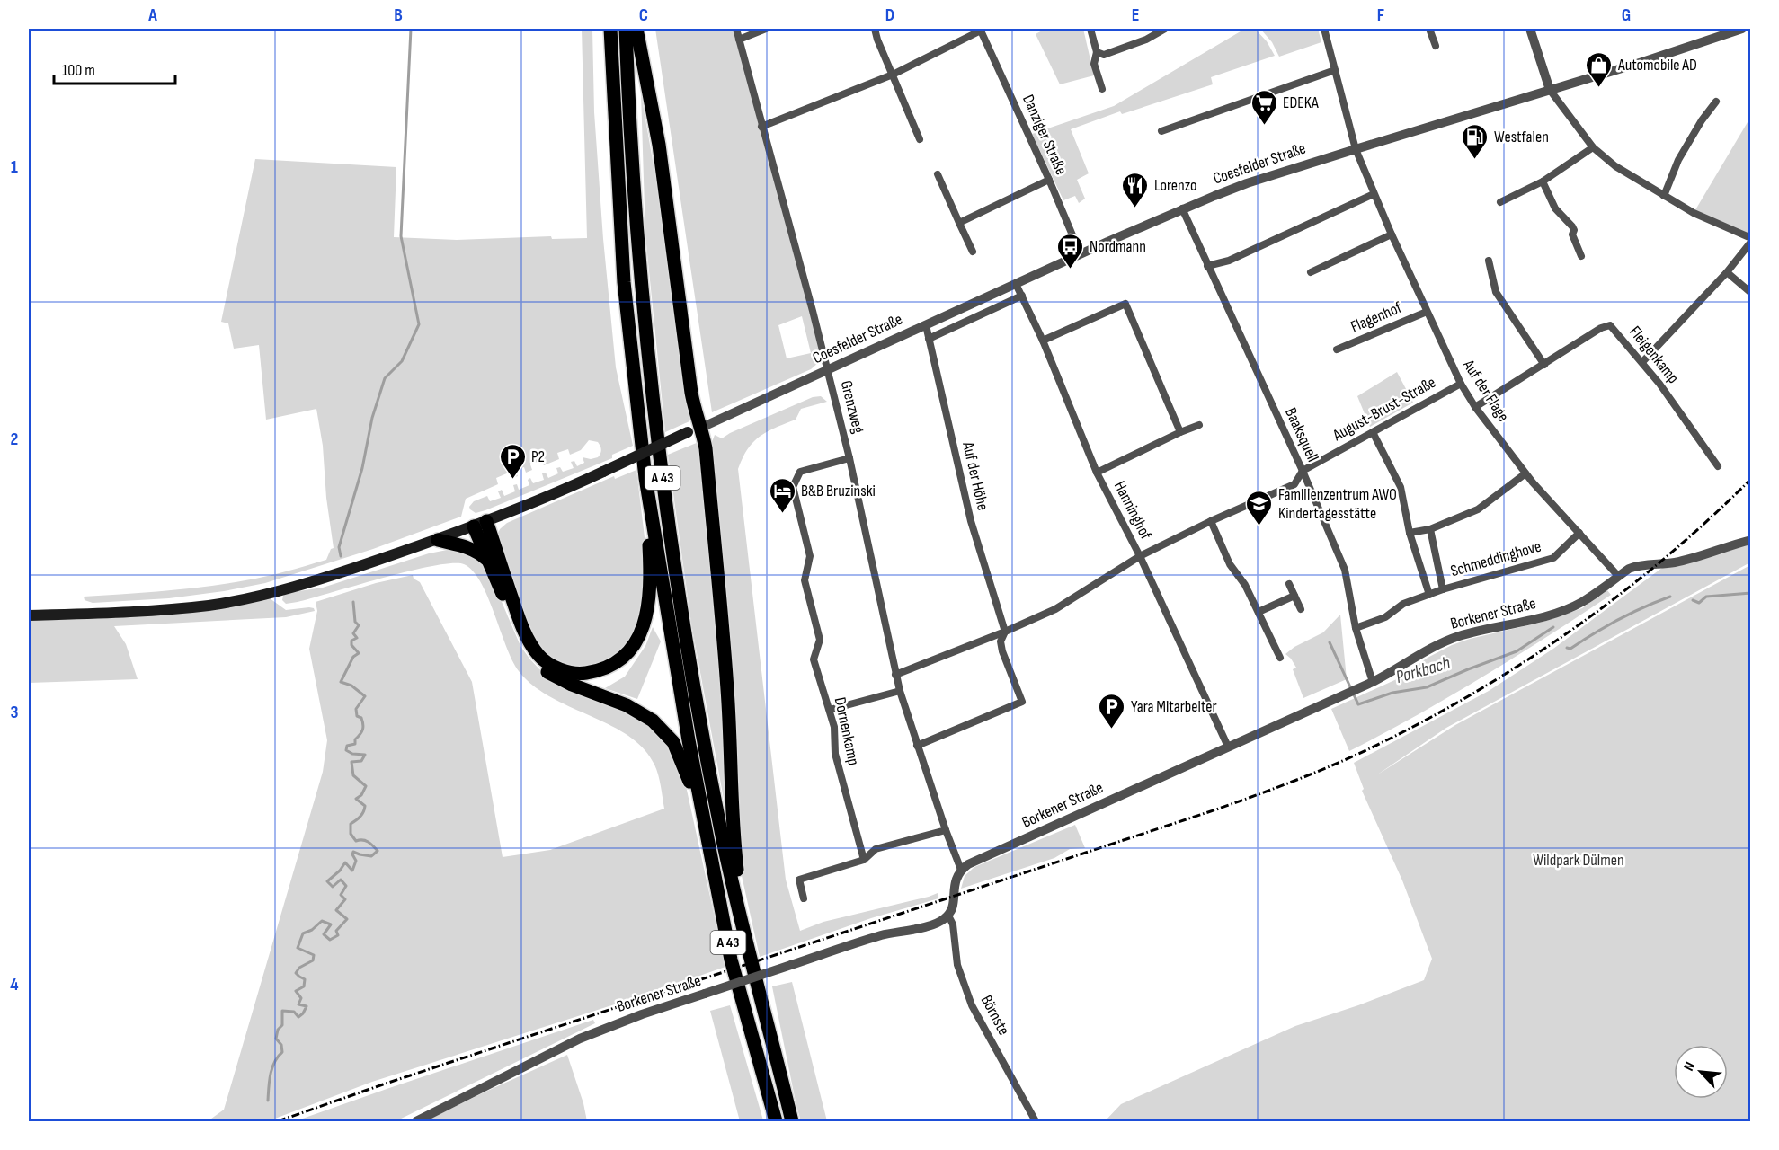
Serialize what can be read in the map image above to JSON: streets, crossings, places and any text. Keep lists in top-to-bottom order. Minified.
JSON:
{"streets":{"highway":["A 43"],"main road":["Coesfelder Straße"],"street":["Danziger Straße","Flagenhof","Fleigenkamp","Auf der Flage","Grenzweg","August-Brust-Straße","Baaksquell","Auf der Höhe","Hanninghof","Schmeddinghove","Borkener Straße","Dornenkamp","Börnste"]},"crossings":[["Danziger Straße","Coesfelder Straße"],["Coesfelder Straße","Auf der Flage"],["Coesfelder Straße","Grenzweg"],["Coesfelder Straße","Baaksquell"],["Coesfelder Straße","Auf der Höhe"],["Coesfelder Straße","Hanninghof"],["Flagenhof","Auf der Flage"],["Fleigenkamp","Auf der Flage"],["Auf der Flage","August-Brust-Straße"],["Auf der Flage","Schmeddinghove"],["Auf der Flage","Borkener Straße"],["Grenzweg","August-Brust-Straße"],["Grenzweg","Borkener Straße"],["Grenzweg","Dornenkamp"],["August-Brust-Straße","Baaksquell"],["August-Brust-Straße","Auf der Höhe"],["August-Brust-Straße","Hanninghof"],["Baaksquell","Schmeddinghove"],["Baaksquell","Borkener Straße"],["Hanninghof","Borkener Straße"],["Borkener Straße","Börnste"]],"water":["Parkbach"],"parks":["Wildpark Dülmen"],"places":{"shop":["Automobile AD"],"supermarket":["EDEKA"],"fuel station":["Westfalen"],"restaurant":["Lorenzo"],"bus stop":["Nordmann"],"parking":["P2","Yara Mitarbeiter"],"hotel":["B&B Bruzinski"],"school or university":["Familienzentrum AWO Kindertagesstätte"]},"scale_bar":"100 m","north":"top left","grid":{"columns":["A","B","C","D","E","F","G"],"rows":["1","2","3","4"]}}
